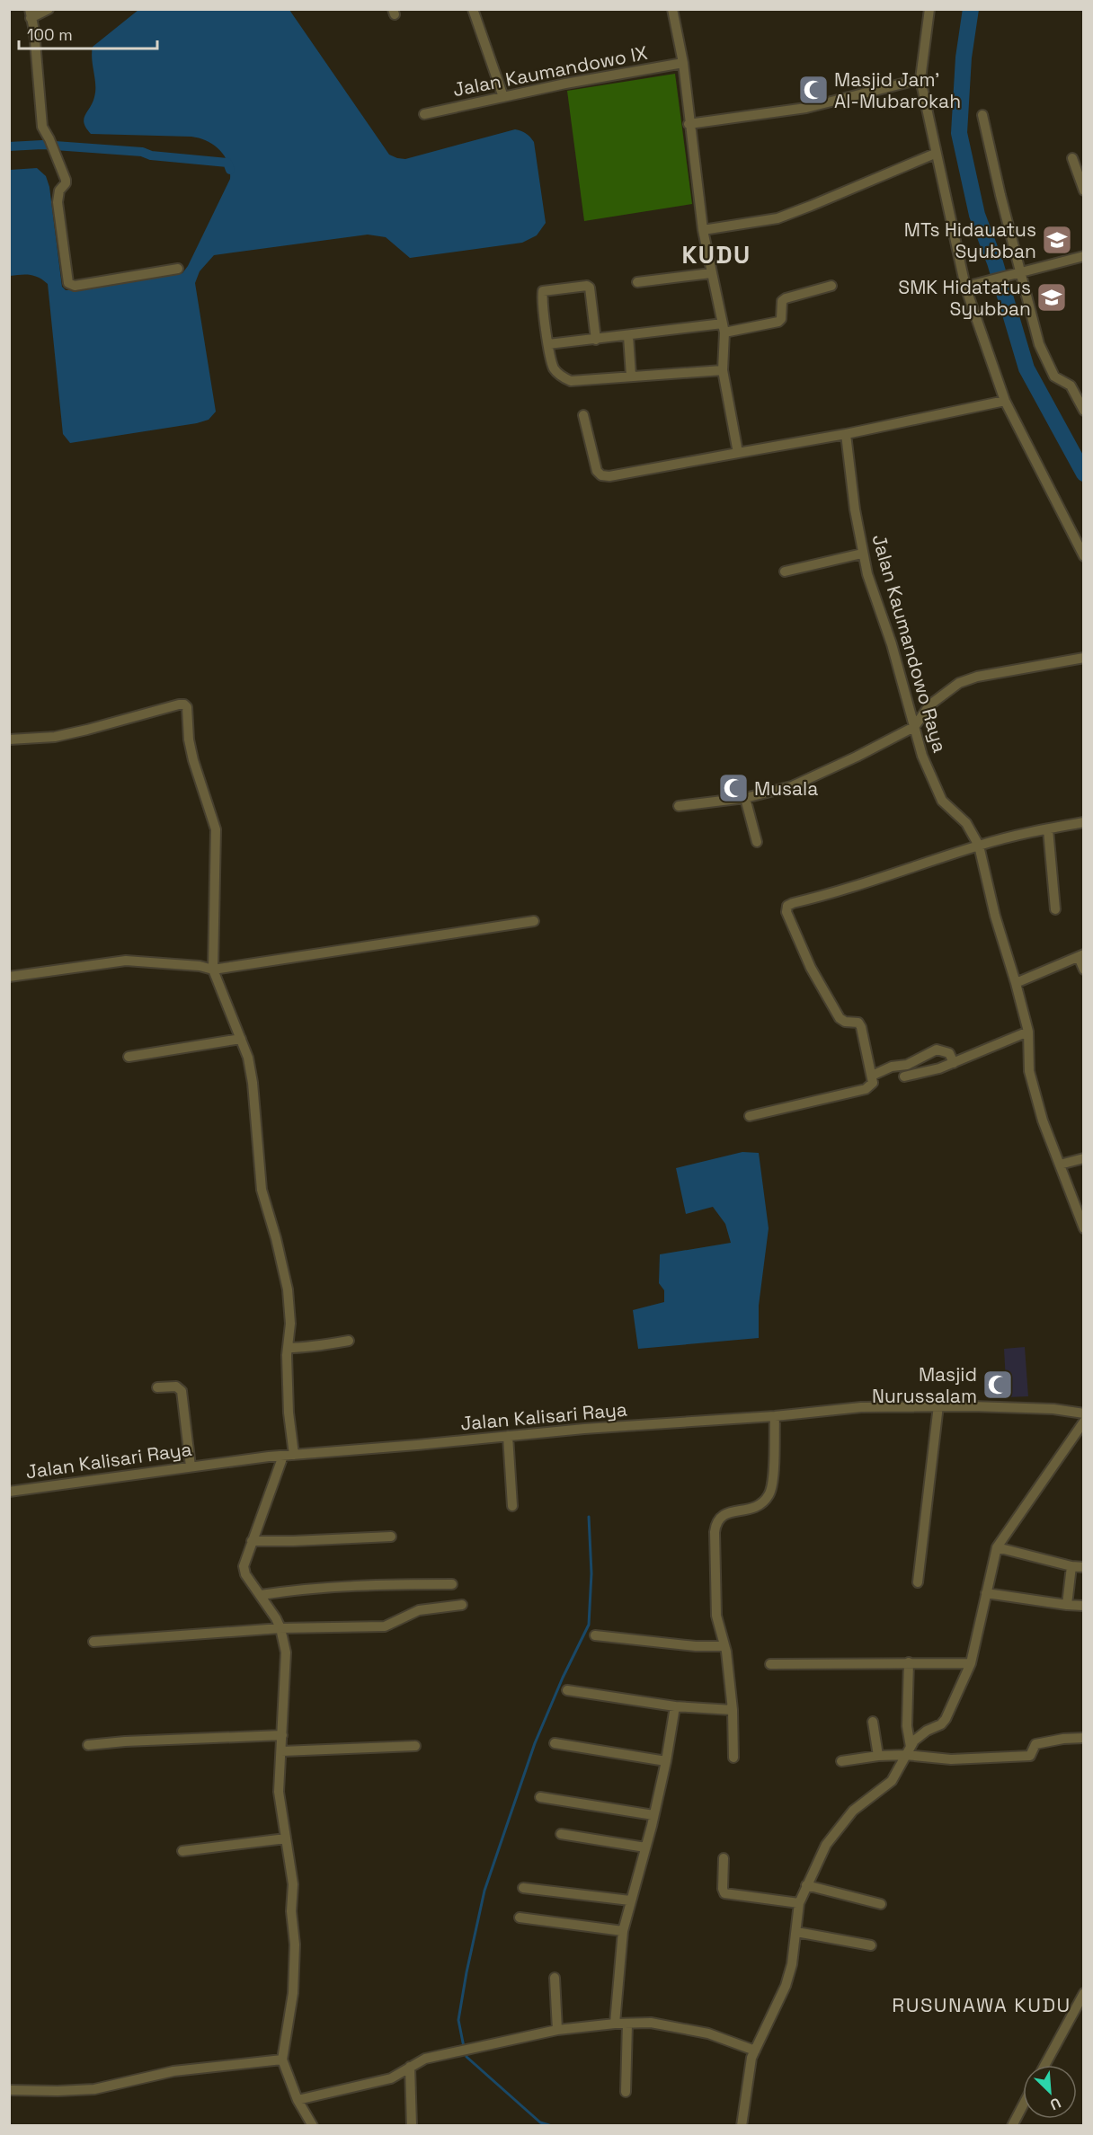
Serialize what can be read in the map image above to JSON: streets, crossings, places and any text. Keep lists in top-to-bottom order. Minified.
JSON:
{"streets":{"street":["Jalan Kaumandowo IX","Jalan Kaumandowo Raya","Jalan Kalisari Raya"]},"districts":["KUDU","RUSUNAWA KUDU"],"places":{"mosque":["Masjid Jam' Al-Mubarokah","Musala","Masjid Nurussalam"],"school or university":["MTs Hidauatus Syubban","SMK Hidatatus Syubban"]},"scale_bar":"100 m","north":"bottom right"}
